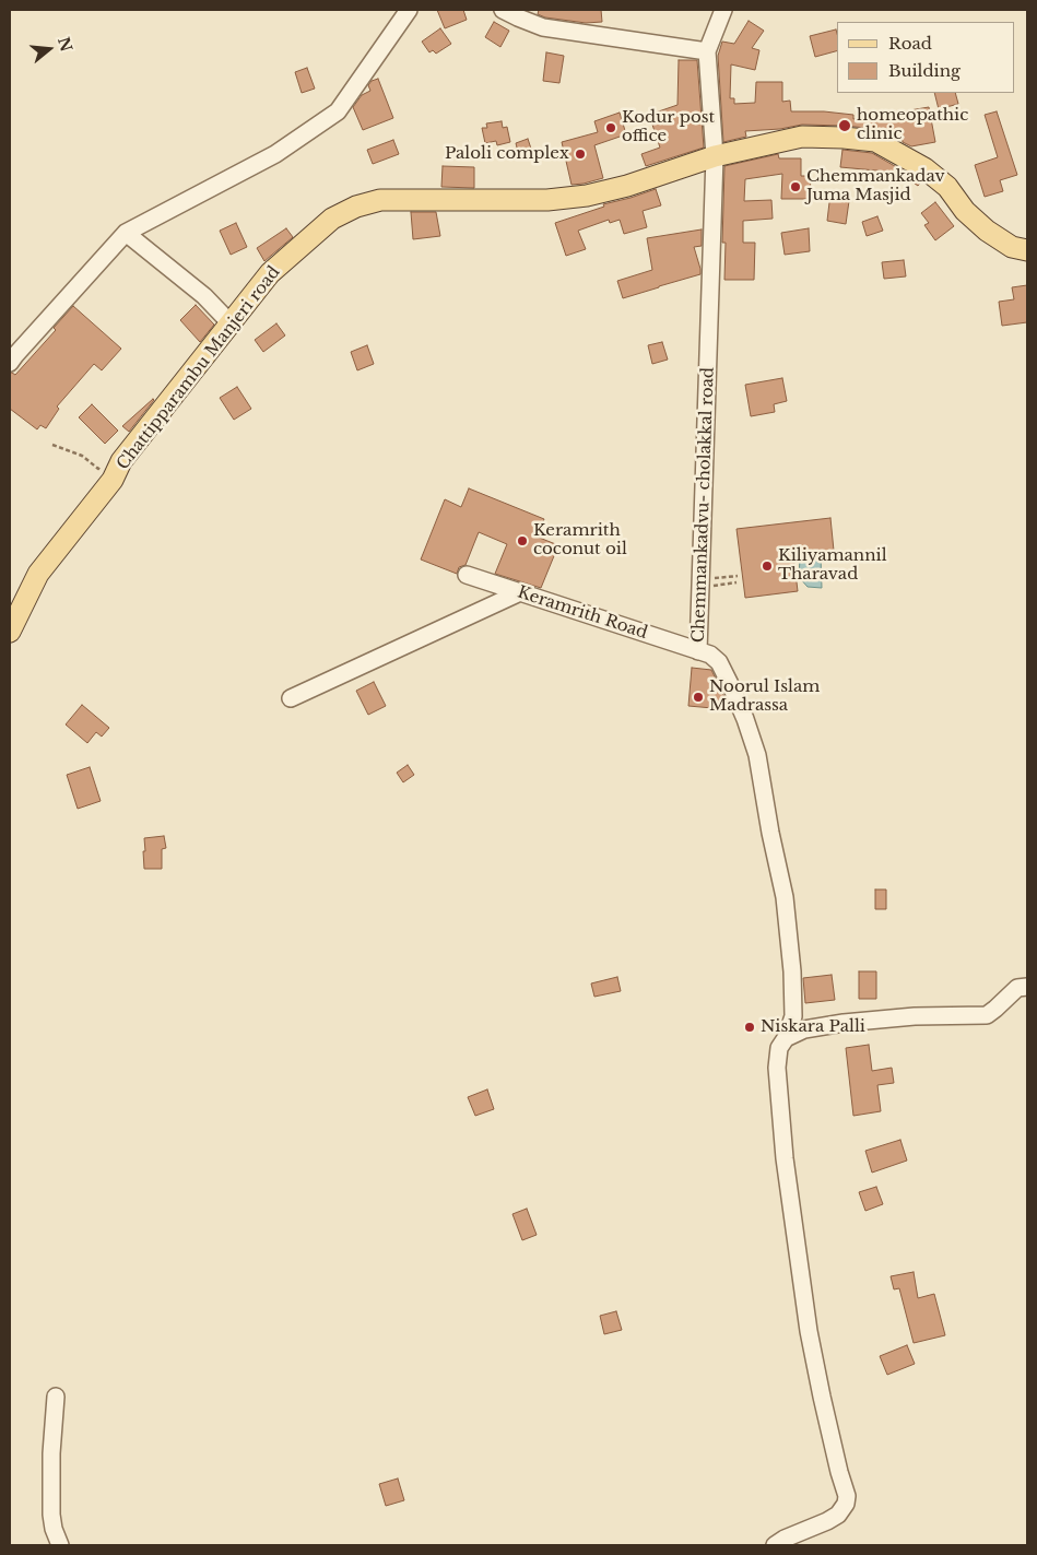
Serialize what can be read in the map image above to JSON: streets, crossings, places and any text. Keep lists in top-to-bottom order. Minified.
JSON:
{"streets":{"main road":["Chattipparambu Manjeri road"],"street":["Chemmankadvu- cholakkal road","Keramrith Road"]},"crossings":[["Chattipparambu Manjeri road","Chemmankadvu- cholakkal road"],["Chemmankadvu- cholakkal road","Keramrith Road"]],"places":["homeopathic clinic","Kodur post office","Paloli complex","Chemmankadav Juma Masjid","Keramrith coconut oil","Kiliyamannil Tharavad","Noorul Islam Madrassa","Niskara Palli"],"legend":["Road","Building"],"north":"right"}
